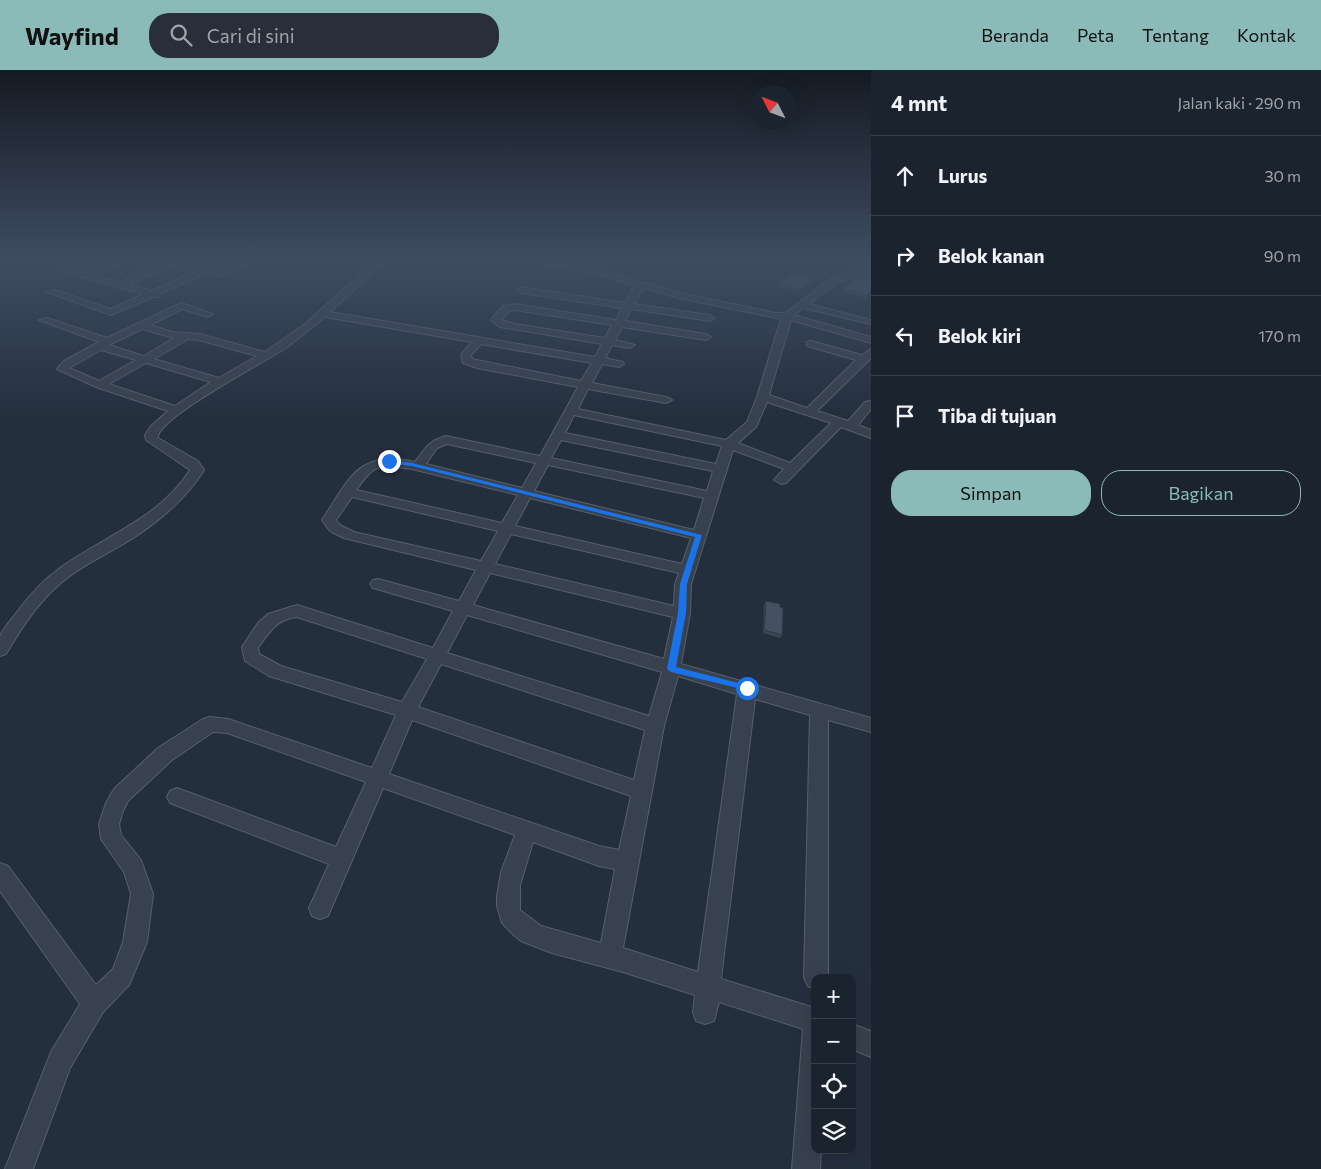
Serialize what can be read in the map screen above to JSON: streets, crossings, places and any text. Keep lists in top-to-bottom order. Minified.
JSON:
{"north":"top left","page":{"header":"Wayfind","search":"Cari di sini","nav":["Beranda","Peta","Tentang","Kontak"],"heading":["4 mnt","Jalan kaki · 290 m"],"list":[["Lurus","30 m"],["Belok kanan","90 m"],["Belok kiri","170 m"],"Tiba di tujuan"],"buttons":["Simpan","Bagikan"],"map_buttons":["+","−"]}}
